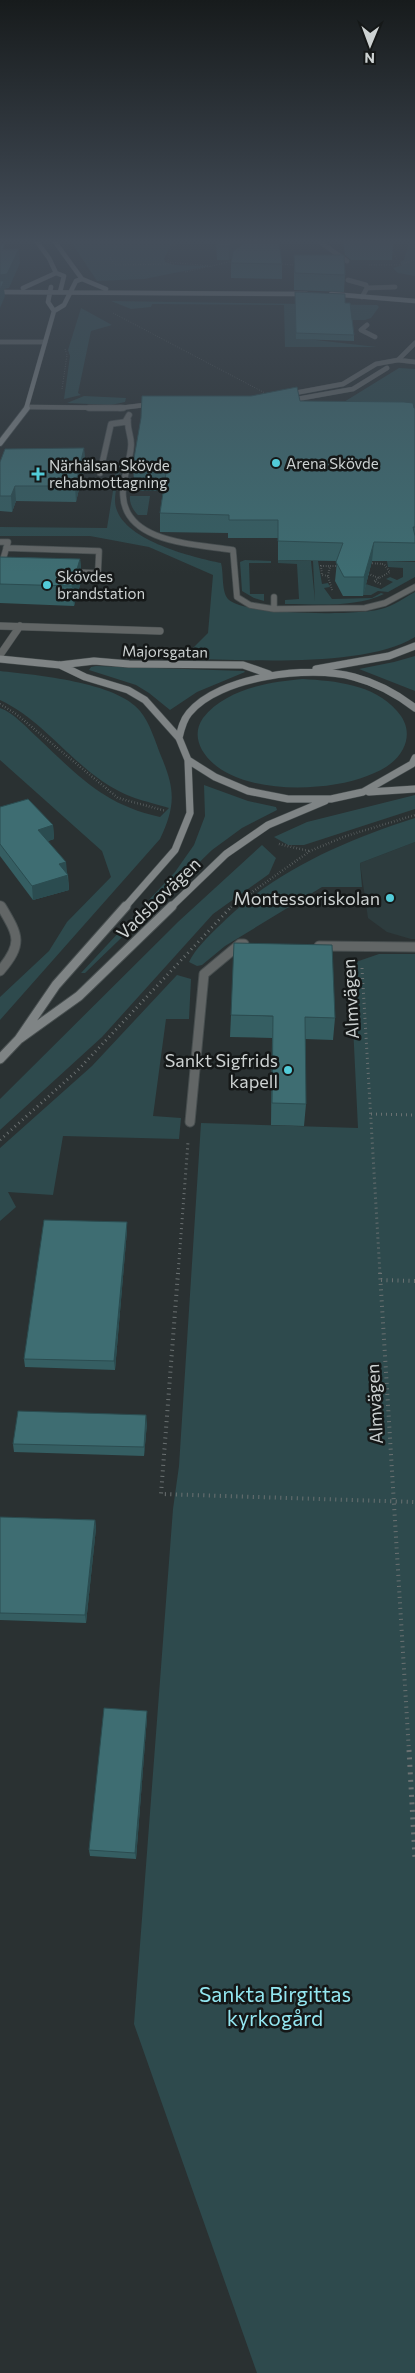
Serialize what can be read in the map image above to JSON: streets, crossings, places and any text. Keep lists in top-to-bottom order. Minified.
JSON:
{"streets":{"street":["Majorsgatan","Vadsbovägen"],"path":["Almvägen"]},"crossings":[["Majorsgatan","Vadsbovägen"]],"parks":["Sankta Birgittas kyrkogård"],"places":{"other":["Arena Skövde","Skövdes brandstation","Montessoriskolan","Sankt Sigfrids kapell"],"health":["Närhälsan Skövde rehabmottagning"]},"north":"bottom"}
